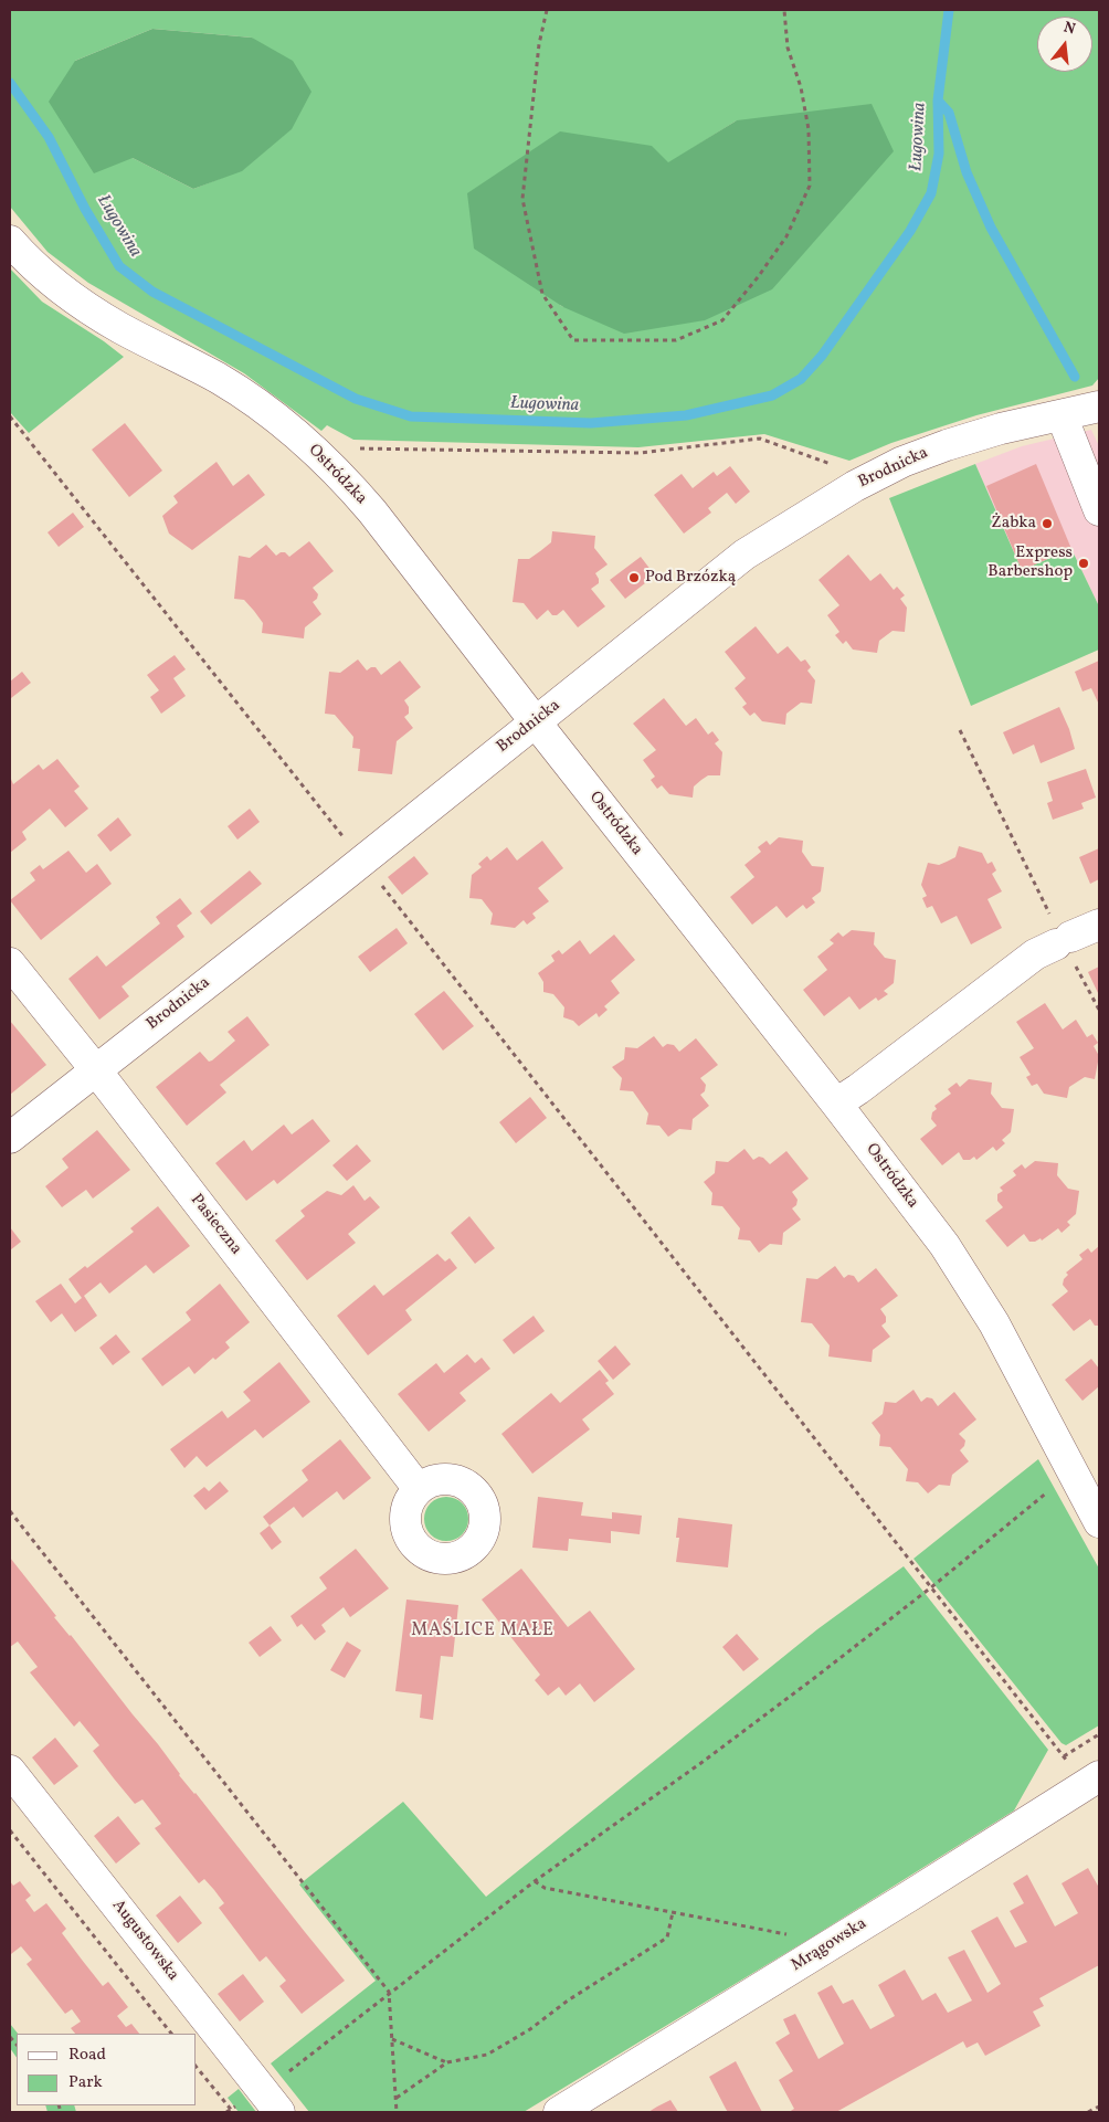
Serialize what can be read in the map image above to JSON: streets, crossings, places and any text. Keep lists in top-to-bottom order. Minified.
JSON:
{"streets":{"street":["Brodnicka","Ostródzka","Pasieczna","Augustowska","Mrągowska"]},"crossings":[["Brodnicka","Ostródzka"],["Brodnicka","Pasieczna"]],"districts":["MAŚLICE MAŁE"],"water":["Ługowina"],"places":["Żabka","Express Barbershop","Pod Brzózką"],"legend":["Road","Park"],"north":"top"}
